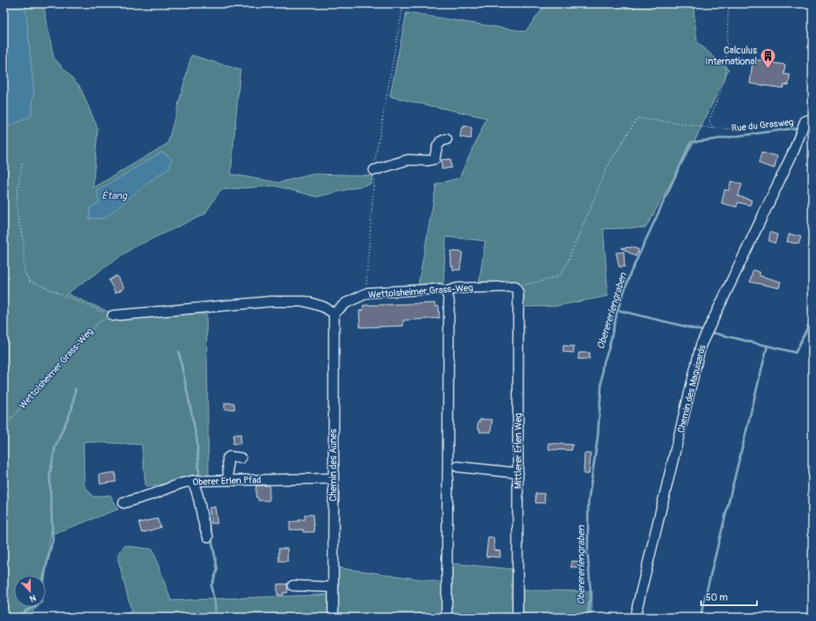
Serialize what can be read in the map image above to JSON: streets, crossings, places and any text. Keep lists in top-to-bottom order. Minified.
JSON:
{"streets":{"street":["Wettolsheimer Grass-Weg","Chemin des Maquisards","Mittlerer Erlen Weg","Chemin des Aunes","Oberer Erlen Pfad"],"path":["Rue du Grasweg"]},"crossings":[["Rue du Grasweg","Wettolsheimer Grass-Weg"],["Rue du Grasweg","Chemin des Maquisards"],["Rue du Grasweg","Mittlerer Erlen Weg"],["Wettolsheimer Grass-Weg","Mittlerer Erlen Weg"],["Wettolsheimer Grass-Weg","Chemin des Aunes"],["Chemin des Aunes","Oberer Erlen Pfad"]],"water":["Étang","Oberererlengraben"],"places":{"building":["Calculus International"]},"scale_bar":"50 m","north":"bottom"}
